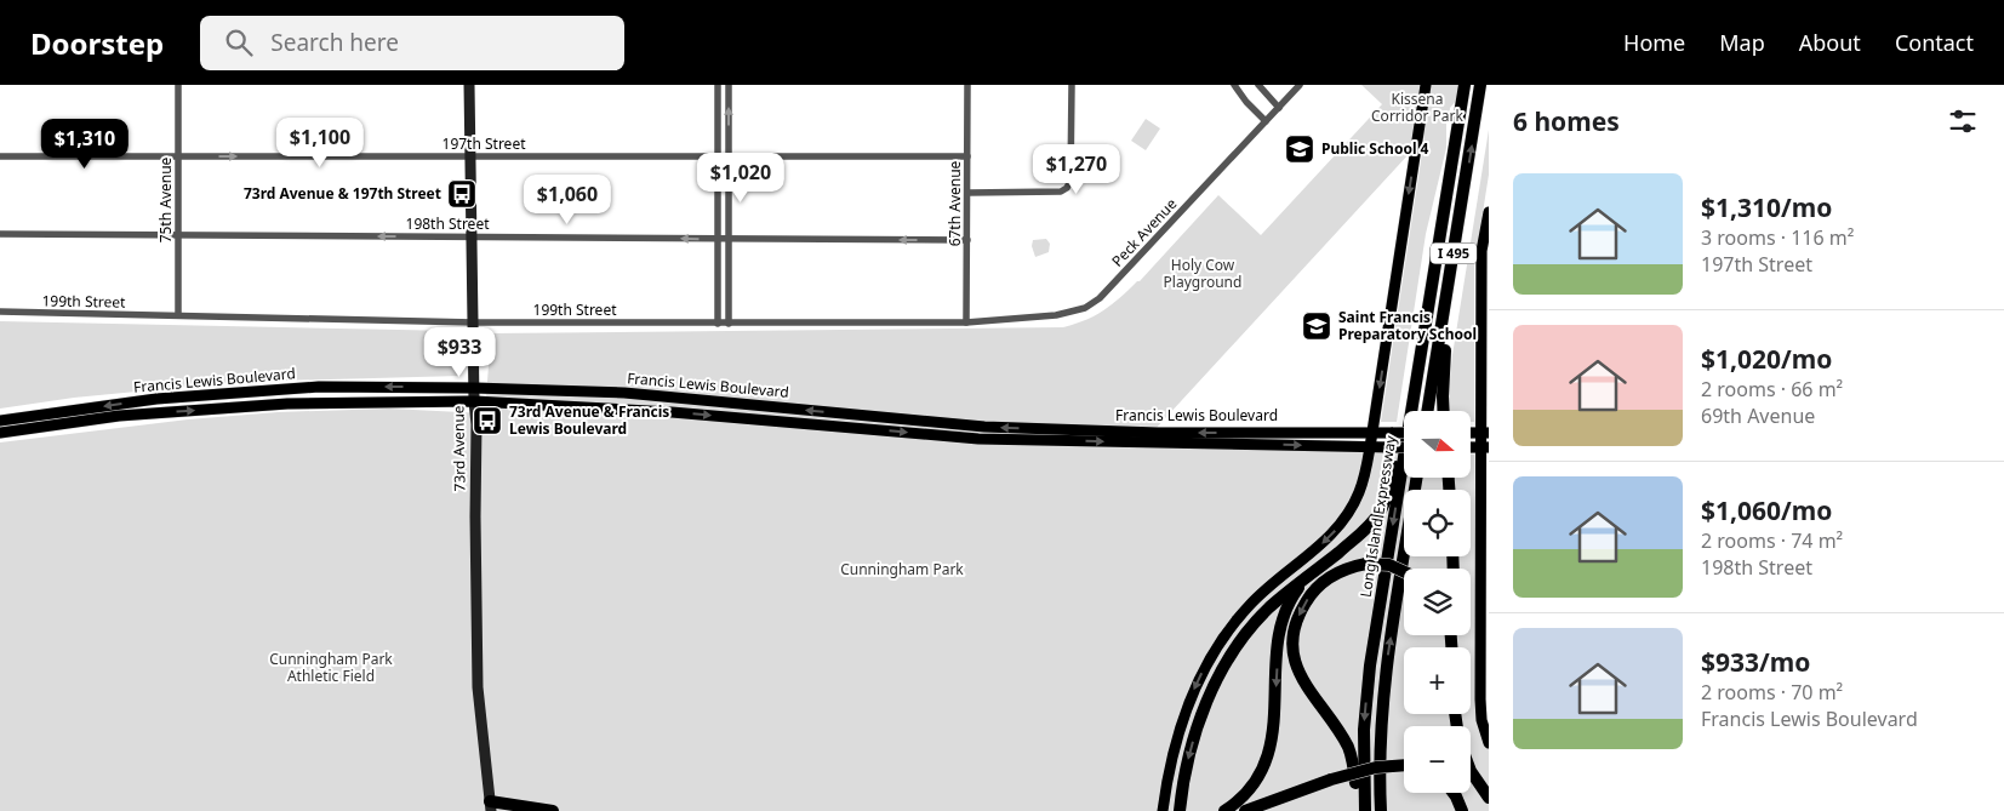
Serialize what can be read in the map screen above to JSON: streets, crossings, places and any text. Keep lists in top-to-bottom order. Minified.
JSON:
{"streets":{"highway":["I 495","Long Island Expressway"],"main road":["Francis Lewis Boulevard"],"street":["197th Street","75th Avenue","67th Avenue","198th Street","Peck Avenue","199th Street","73rd Avenue"]},"crossings":[["197th Street","75th Avenue"],["197th Street","67th Avenue"],["197th Street","73rd Avenue"],["75th Avenue","198th Street"],["75th Avenue","199th Street"],["67th Avenue","198th Street"],["67th Avenue","Peck Avenue"],["67th Avenue","199th Street"],["198th Street","73rd Avenue"],["Peck Avenue","199th Street"],["199th Street","73rd Avenue"],["Francis Lewis Boulevard","73rd Avenue"]],"one_way":["198th Street"],"parks":["Kissena Corridor Park","Holy Cow Playground","Cunningham Park","Cunningham Park Athletic Field"],"places":{"school or university":["Public School 4","Saint Francis Preparatory School"],"bus stop":["73rd Avenue & 197th Street","73rd Avenue & Francis Lewis Boulevard"]},"north":"right","page":{"header":"Doorstep","search":"Search here","nav":["Home","Map","About","Contact"],"heading":"6 homes","price":["$1,100","$1,310","$1,270","$1,020","$1,060","$933"],"list":[{"name":"$1,310/mo","note":"3 rooms · 116 m² · 197th Street"},{"name":"$1,020/mo","note":"2 rooms · 66 m² · 69th Avenue"},{"name":"$1,060/mo","note":"2 rooms · 74 m² · 198th Street"},{"name":"$933/mo","note":"2 rooms · 70 m² · Francis Lewis Boulevard"}],"map_buttons":["+","−"]}}
